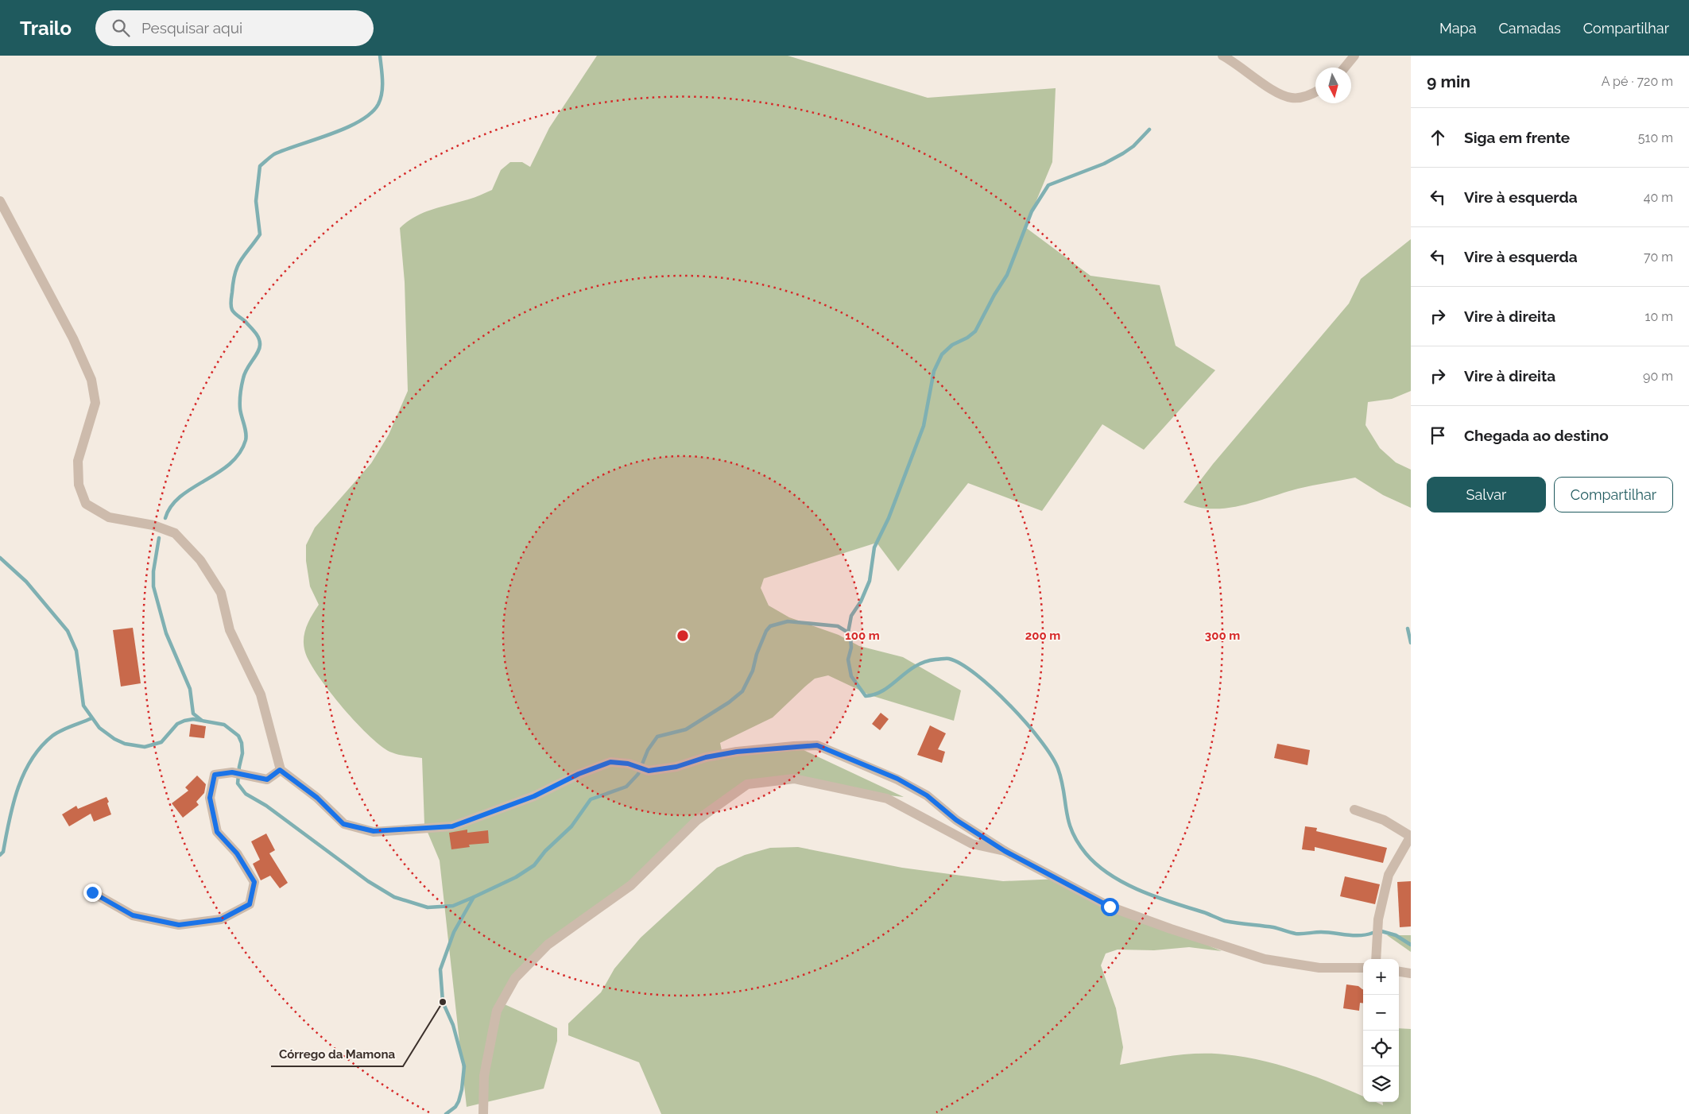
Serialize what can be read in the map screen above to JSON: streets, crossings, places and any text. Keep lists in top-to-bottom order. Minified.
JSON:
{"places":["Córrego da Mamona"],"north":"bottom","page":{"header":"Trailo","search":"Pesquisar aqui","nav":["Mapa","Camadas","Compartilhar"],"heading":["9 min","A pé · 720 m"],"list":[["Siga em frente","510 m"],["Vire à esquerda","40 m"],["Vire à esquerda","70 m"],["Vire à direita","10 m"],["Vire à direita","90 m"],"Chegada ao destino"],"buttons":["Salvar","Compartilhar"],"map_buttons":["+","−"]},"rings":["100 m","200 m","300 m"]}
